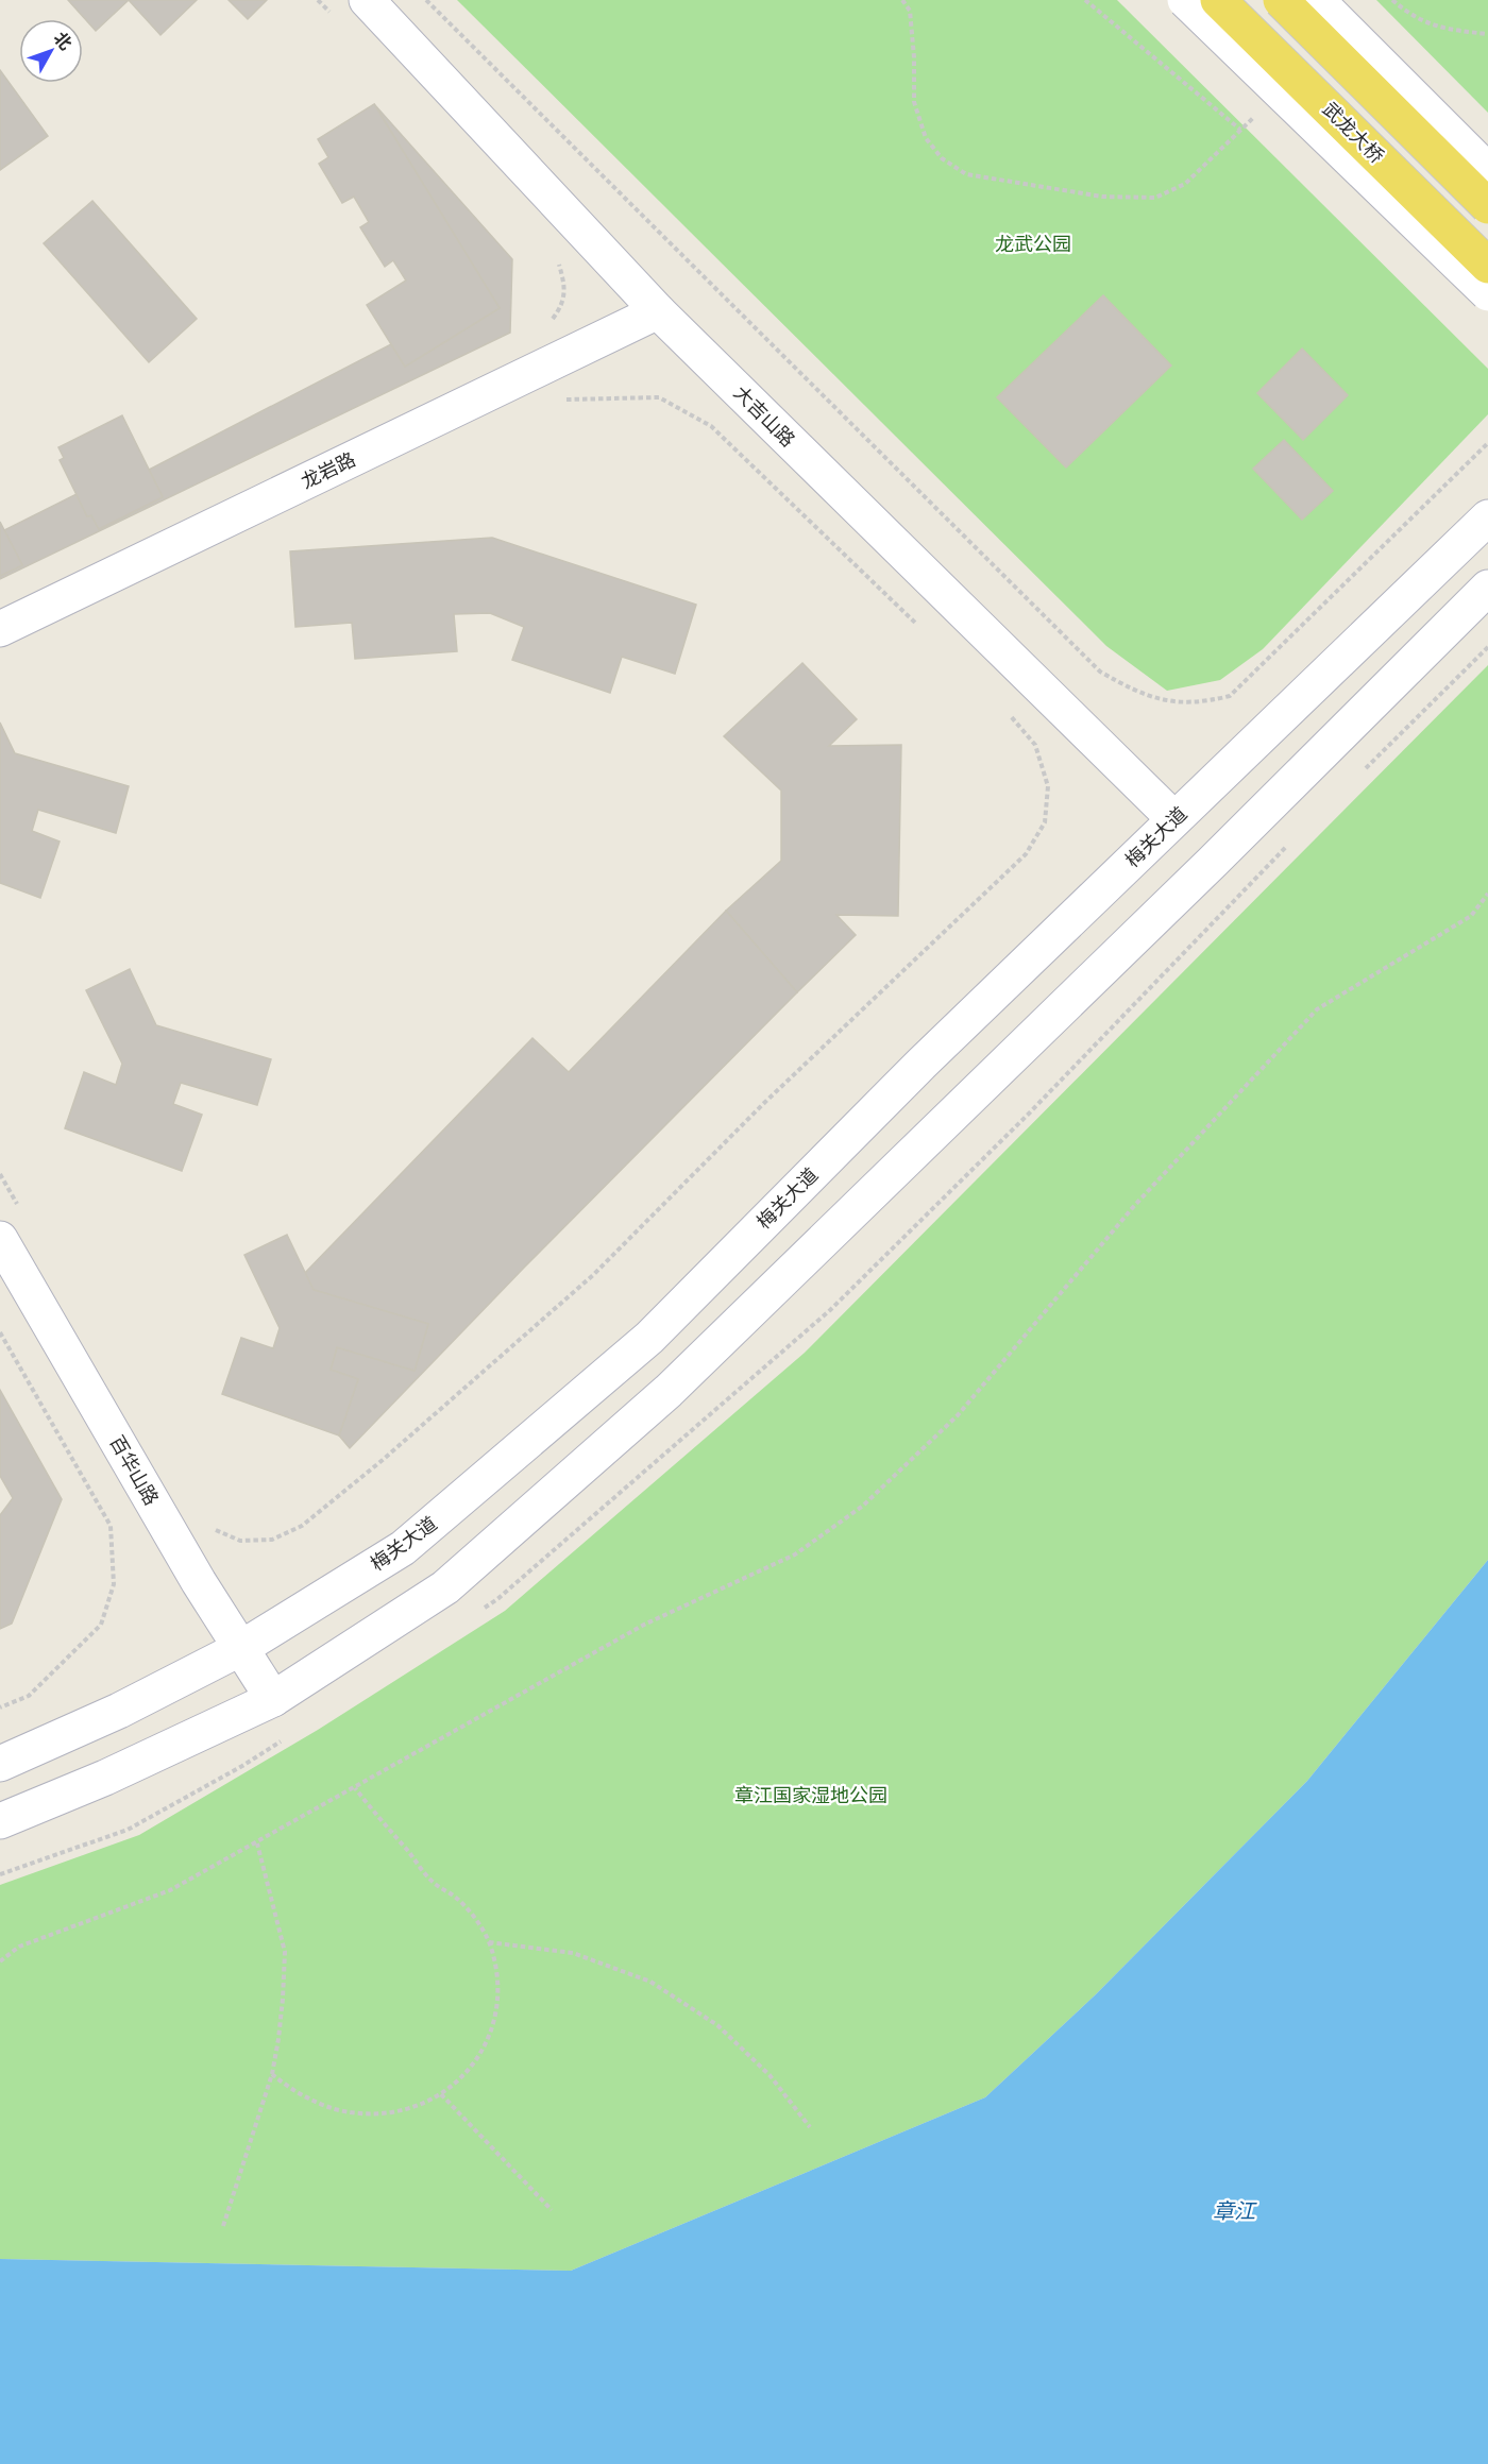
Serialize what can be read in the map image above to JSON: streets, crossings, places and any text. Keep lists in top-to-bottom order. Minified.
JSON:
{"streets":{"main road":["武龙大桥","大吉山路","龙岩路","梅关大道","百华山路"]},"crossings":[["大吉山路","龙岩路"],["大吉山路","梅关大道"],["梅关大道","百华山路"]],"water":["章江"],"parks":["龙武公园","章江国家湿地公园"],"north":"top right"}
